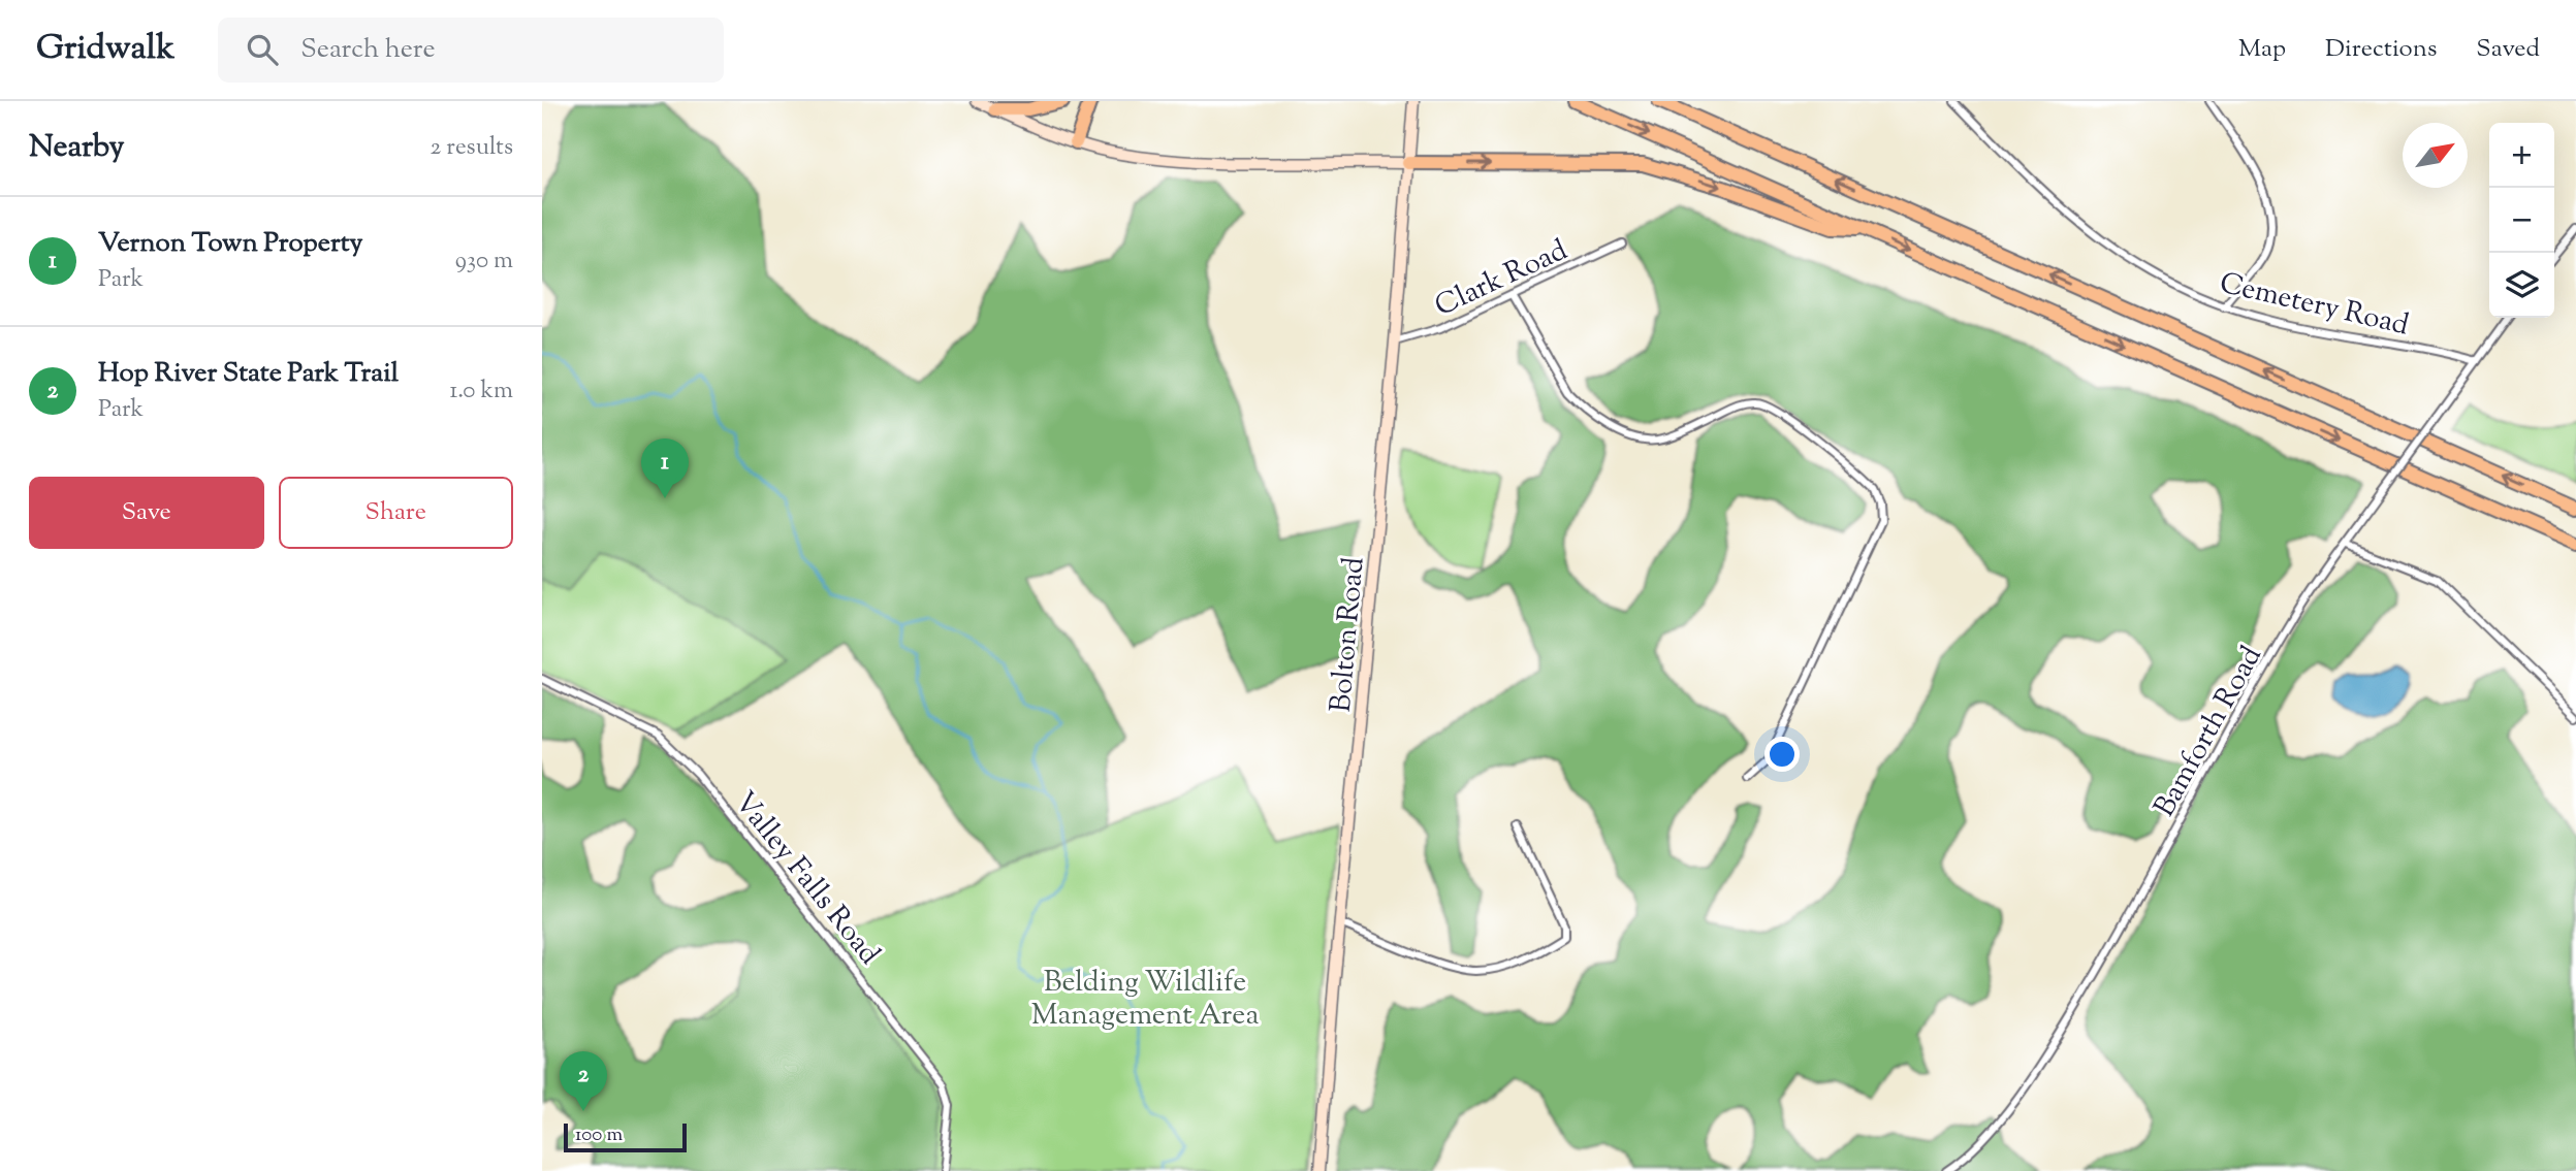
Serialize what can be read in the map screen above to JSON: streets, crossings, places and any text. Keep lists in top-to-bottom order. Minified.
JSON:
{"streets":{"street":["Clark Road","Cemetery Road","Bolton Road","Bamforth Road","Valley Falls Road"]},"crossings":[["Clark Road","Bolton Road"],["Cemetery Road","Bamforth Road"]],"parks":["Belding Wildlife Management Area"],"scale_bar":"100 m","north":"top right","page":{"header":"Gridwalk","search":"Search here","nav":["Map","Directions","Saved"],"heading":["Nearby","2 results"],"map_buttons":["+","−"],"list":[{"mark":"1","name":"Vernon Town Property","note":"Park","value":"930 m"},{"mark":"2","name":"Hop River State Park Trail","note":"Park","value":"1.0 km"}],"pins":["1","2"],"buttons":["Save","Share"],"scale":"100 m"}}
